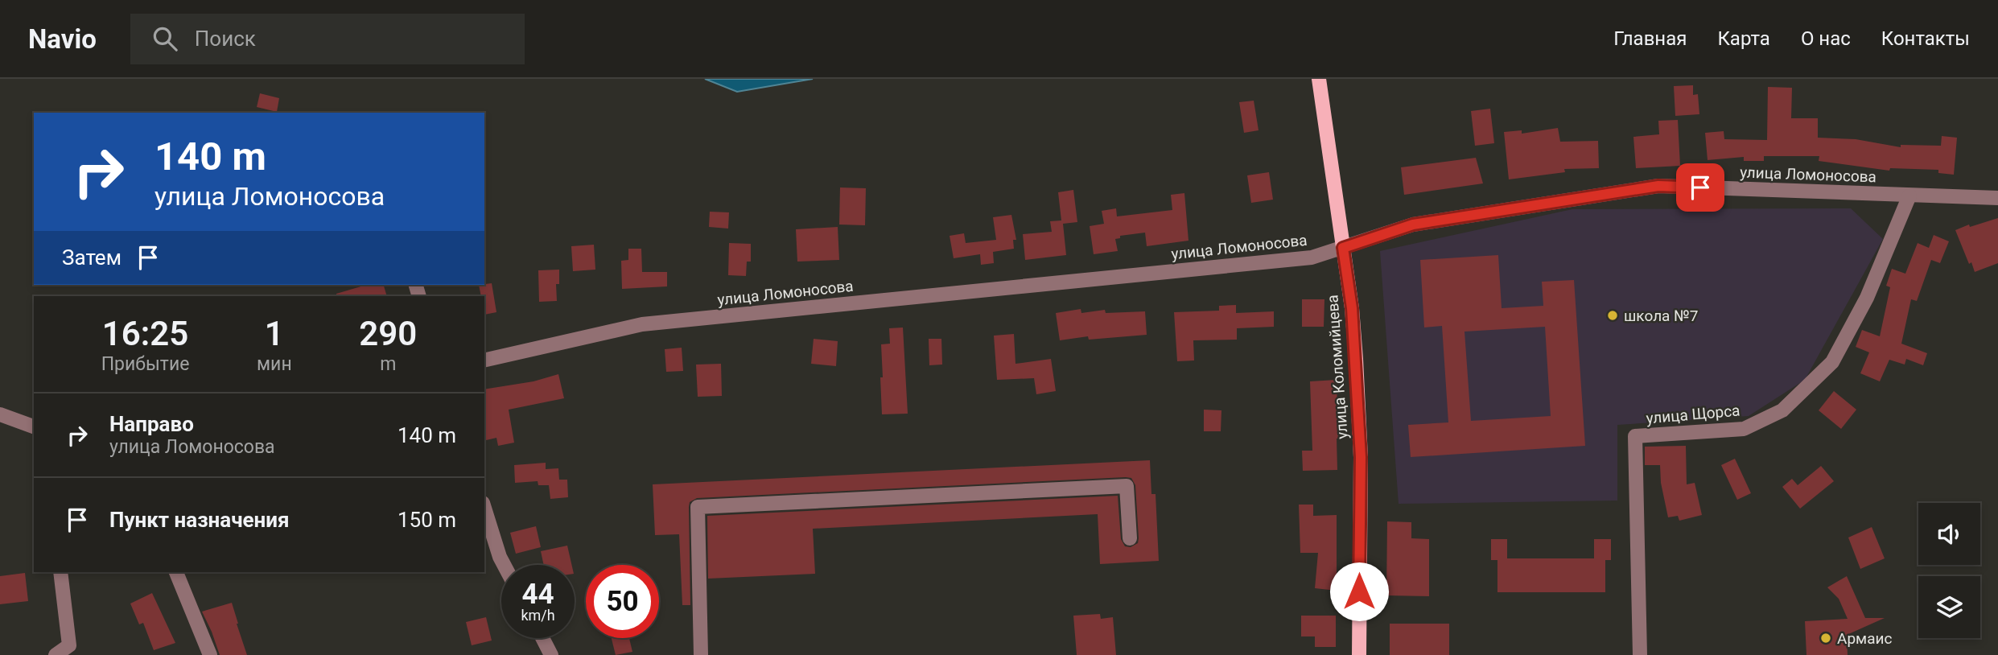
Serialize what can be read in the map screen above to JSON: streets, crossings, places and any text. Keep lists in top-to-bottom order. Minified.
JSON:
{"streets":{"main road":["улица Коломийцева"],"street":["улица Ломоносова","улица Щорса"]},"crossings":[["улица Ломоносова","улица Коломийцева"],["улица Ломоносова","улица Щорса"]],"places":["школа №7","Армаис"],"page":{"header":"Navio","search":"Поиск","nav":["Главная","Карта","О нас","Контакты"],"turn":["140 m","улица Ломоносова"],"then":"Затем","eta":["16:25","Прибытие","1","мин","290","m"],"list":[{"name":"Направо","note":"улица Ломоносова","value":"140 m"},{"name":"Пункт назначения","value":"150 m"}],"speed":"44 km/h","limit":"50"}}
